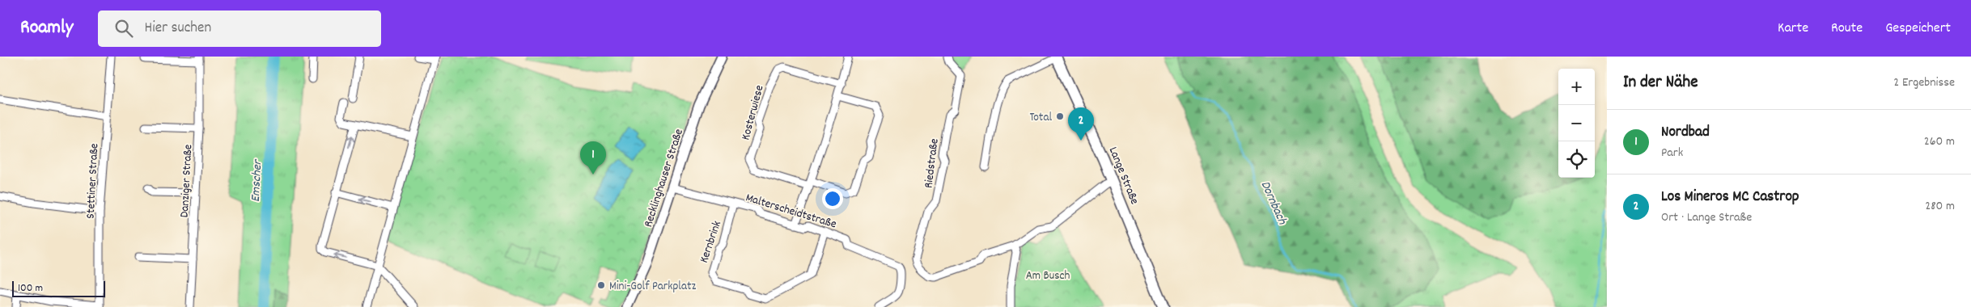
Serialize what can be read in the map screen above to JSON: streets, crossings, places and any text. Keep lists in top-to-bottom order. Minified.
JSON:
{"streets":{"main road":["Lange Straße"],"street":["Kosterwiese","Riedstraße","Recklinghauser Straße","Stettiner Straße","Danziger Straße","Malterscheidtstraße","Kernbrink"]},"crossings":[["Riedstraße","Lange Straße"],["Recklinghauser Straße","Malterscheidtstraße"],["Malterscheidtstraße","Kernbrink"]],"water":["Emscher","Dornbach"],"parks":["Am Busch"],"places":["Total","Mini-Golf Parkplatz"],"scale_bar":"100 m","page":{"header":"Roamly","search":"Hier suchen","nav":["Karte","Route","Gespeichert"],"heading":["In der Nähe","2 Ergebnisse"],"map_buttons":["+","−"],"pins":["2","1"],"list":[{"mark":"1","name":"Nordbad","note":"Park","value":"260 m"},{"mark":"2","name":"Los Mineros MC Castrop","note":"Ort · Lange Straße","value":"280 m"}],"scale":"100 m"}}
